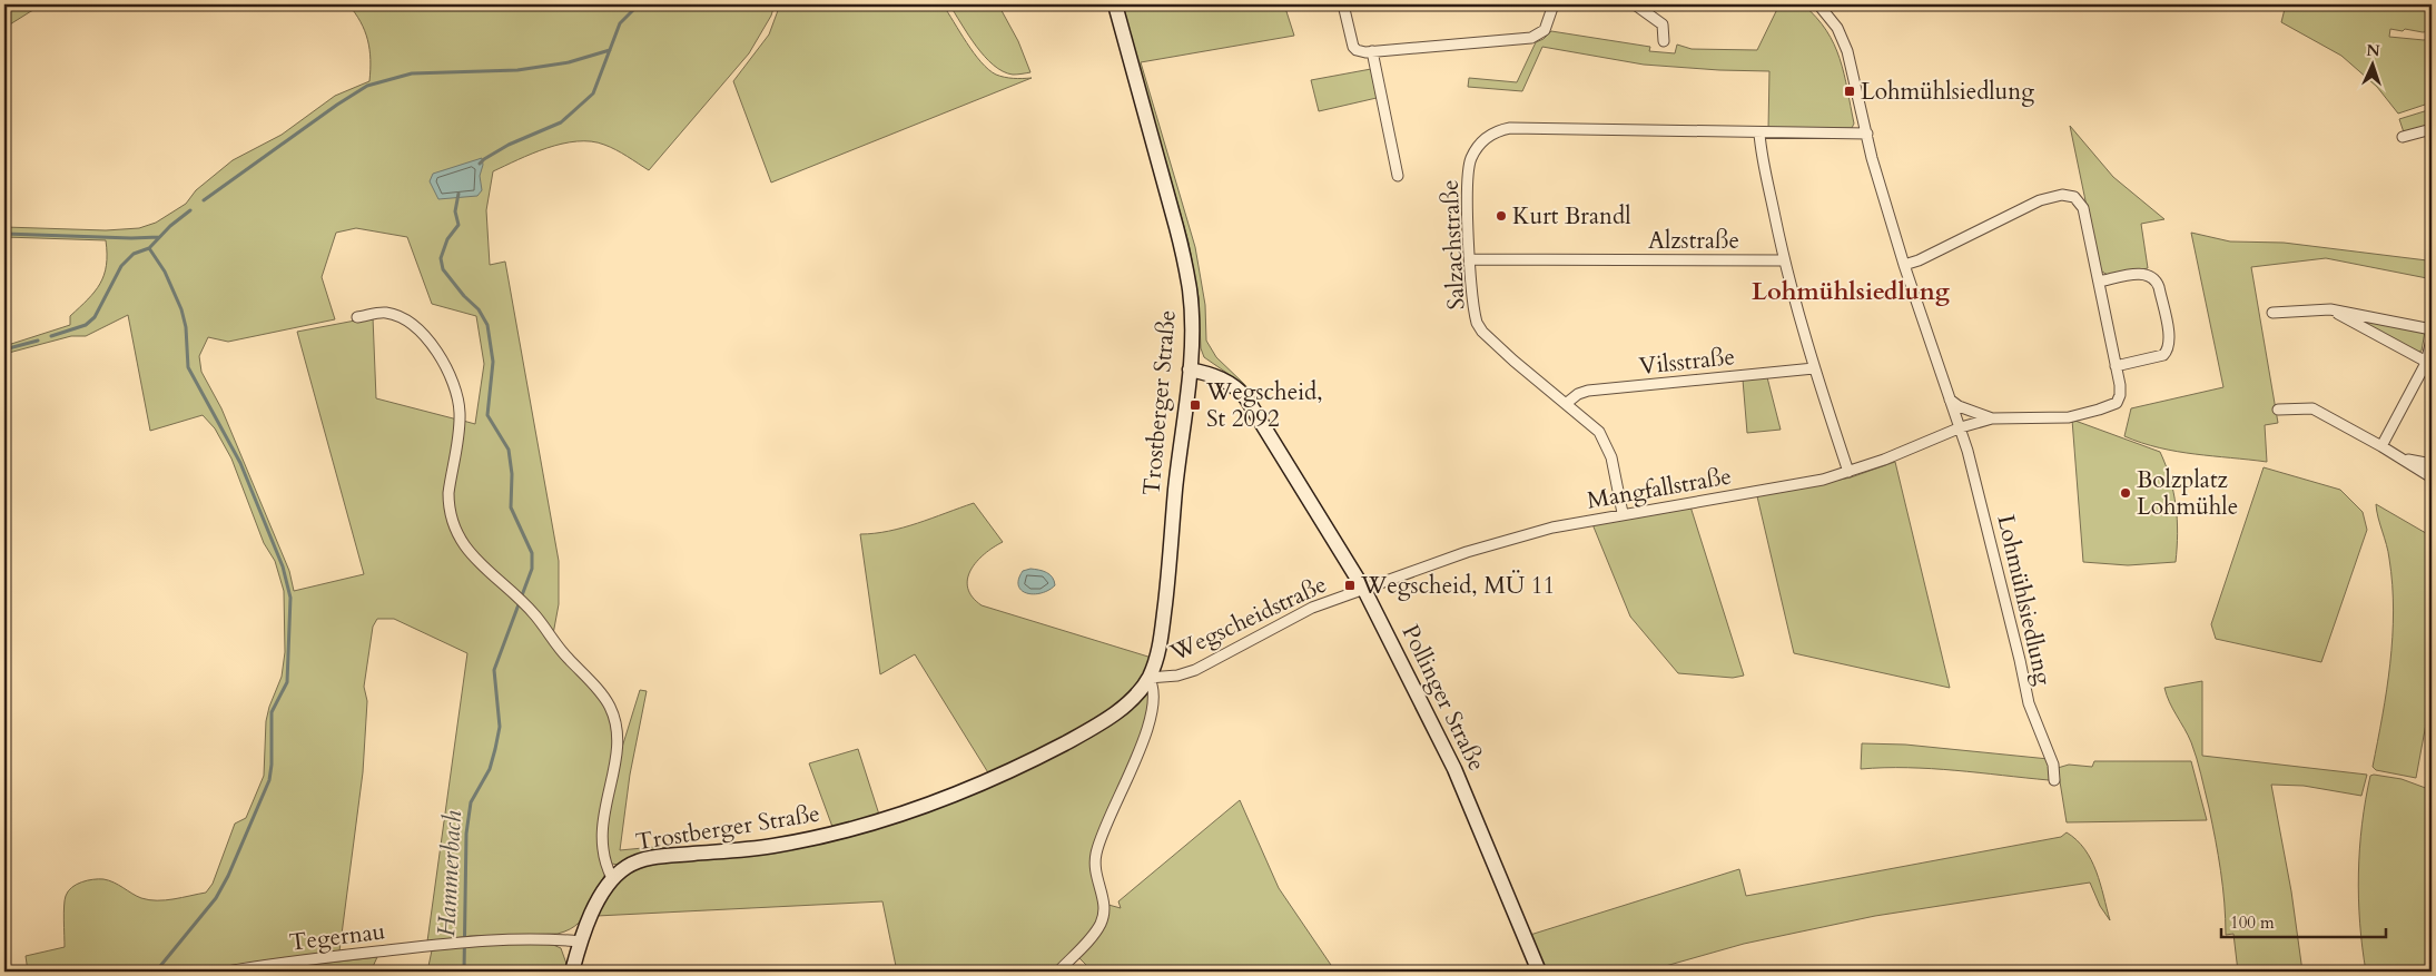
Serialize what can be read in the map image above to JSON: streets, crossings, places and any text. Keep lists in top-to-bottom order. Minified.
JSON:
{"streets":{"main road":["Trostberger Straße","Pollinger Straße"],"street":["Alzstraße","Salzachstraße","Vilsstraße","Mangfallstraße","Lohmühlsiedlung","Wegscheidstraße","Tegernau"]},"crossings":[["Alzstraße","Salzachstraße"],["Salzachstraße","Vilsstraße"],["Salzachstraße","Mangfallstraße"],["Salzachstraße","Lohmühlsiedlung"],["Trostberger Straße","Wegscheidstraße"],["Trostberger Straße","Pollinger Straße"],["Trostberger Straße","Tegernau"],["Mangfallstraße","Lohmühlsiedlung"],["Mangfallstraße","Wegscheidstraße"],["Mangfallstraße","Pollinger Straße"],["Wegscheidstraße","Pollinger Straße"]],"districts":["Lohmühlsiedlung"],"water":["Hammerbach"],"places":{"transit":["Lohmühlsiedlung","Wegscheid, St 2092","Wegscheid, MÜ 11"],"other":["Kurt Brandl","Bolzplatz Lohmühle"]},"scale_bar":"100 m","north":"top"}
